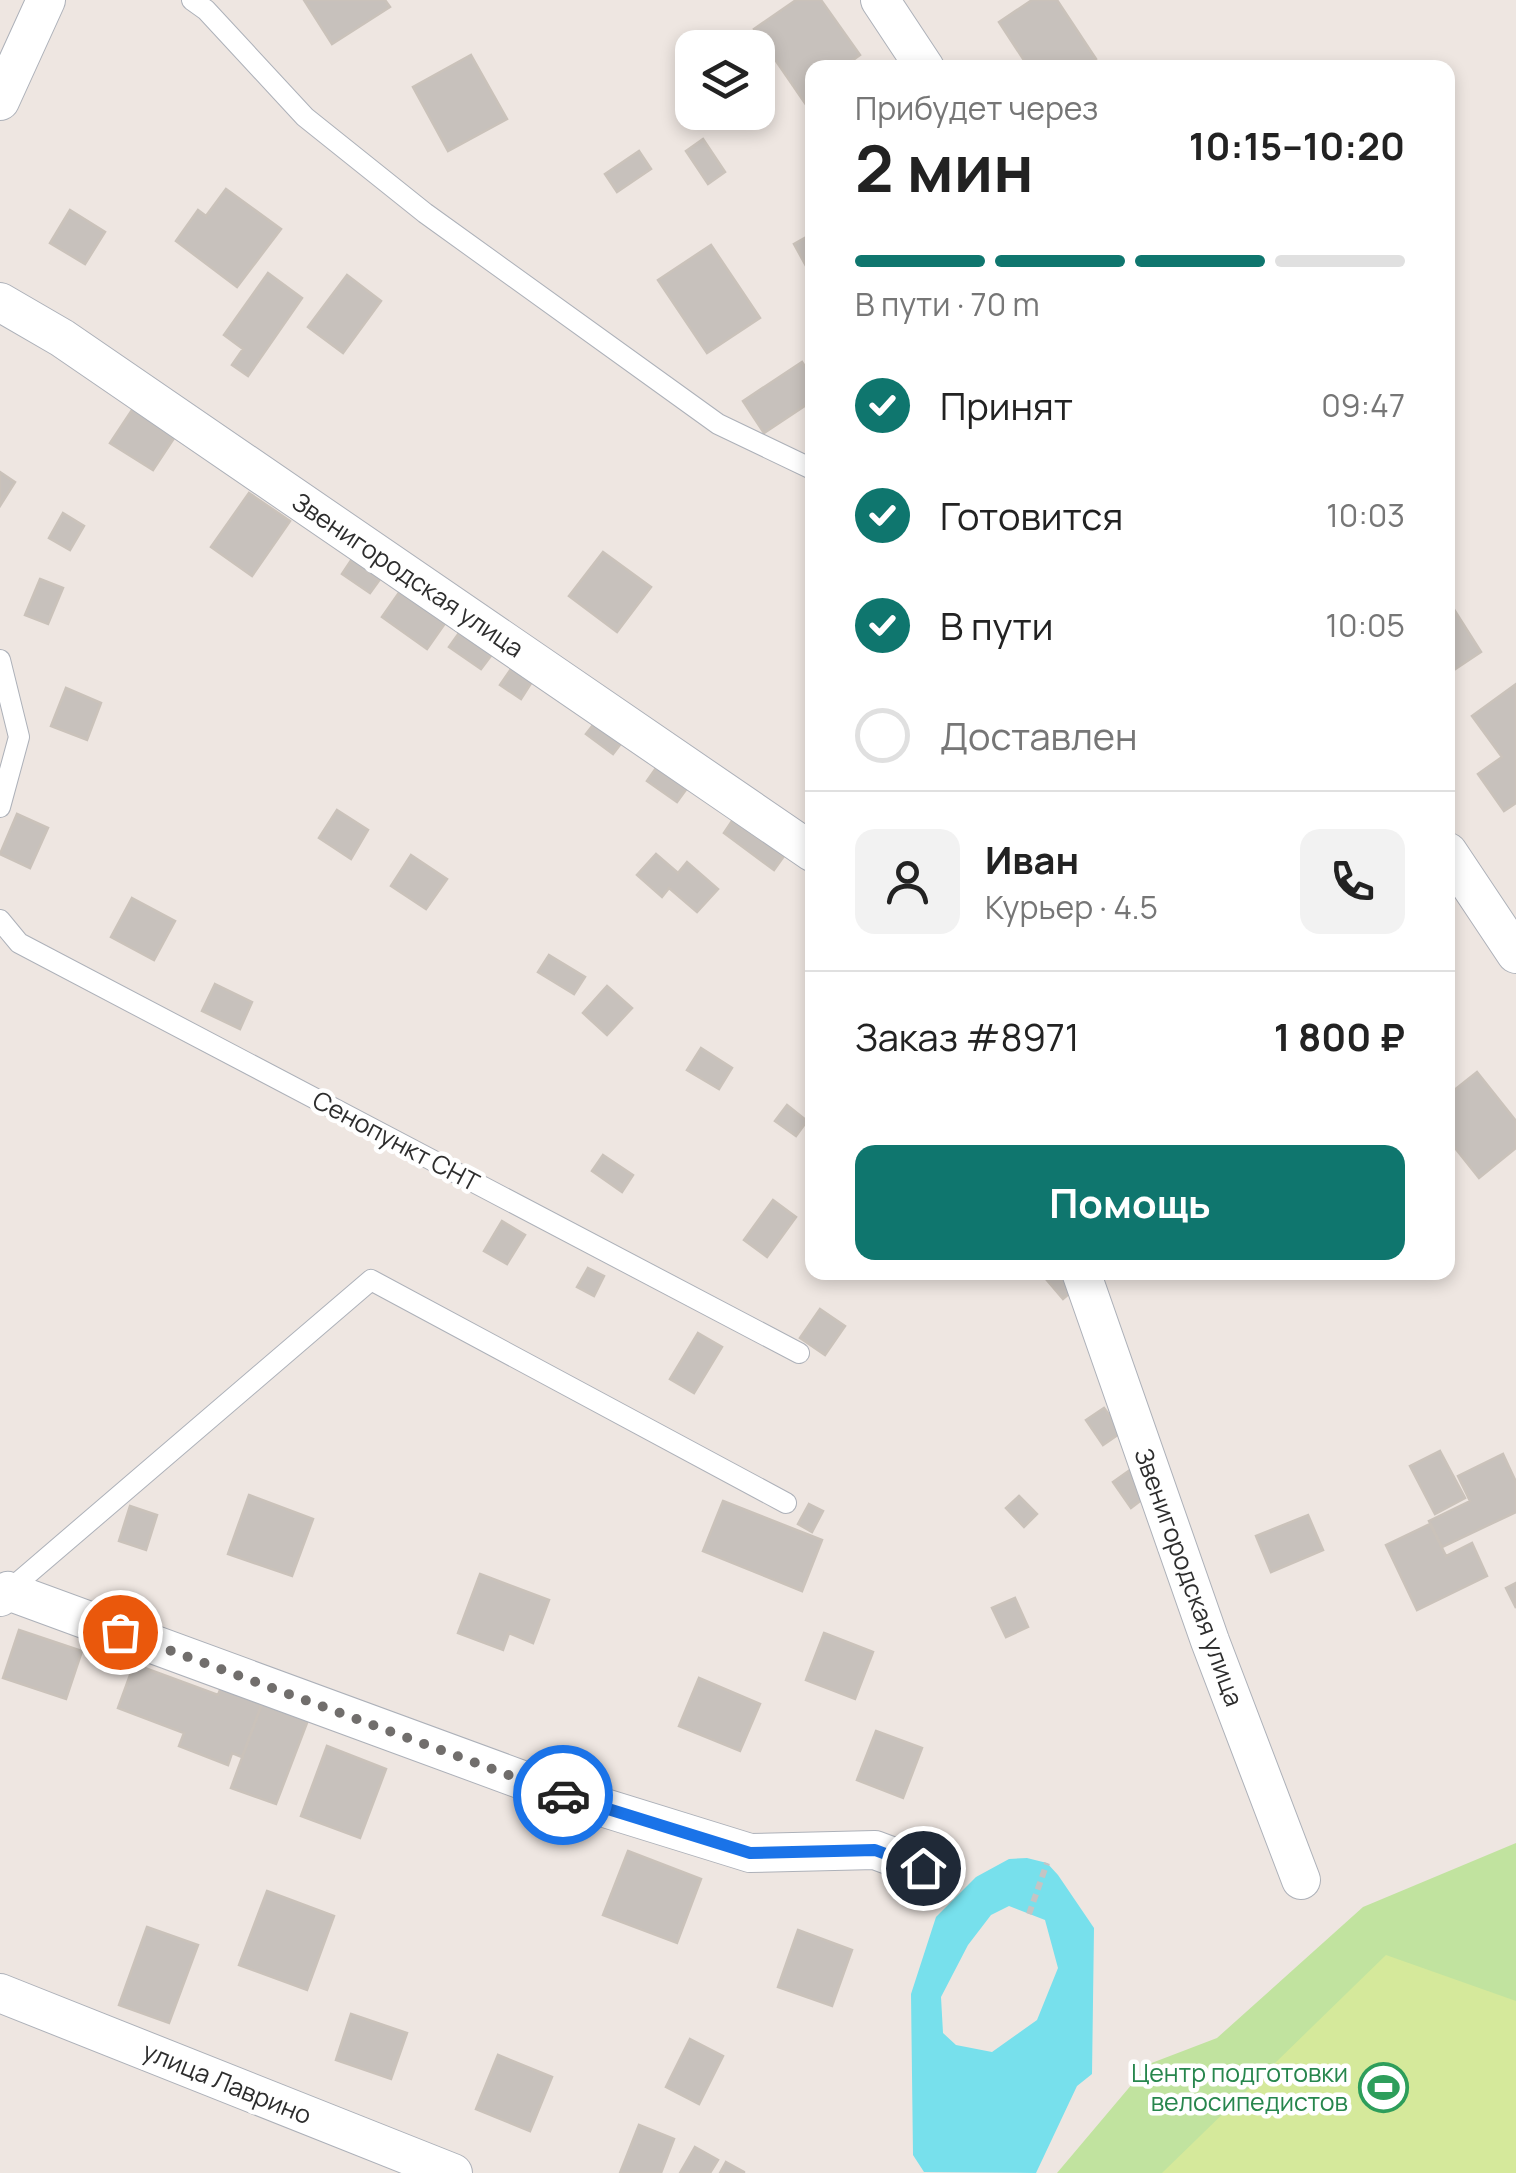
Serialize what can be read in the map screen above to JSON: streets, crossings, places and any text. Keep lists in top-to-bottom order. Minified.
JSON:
{"streets":{"street":["Звенигородская улица","улица Лаврино"],"lane":["Сенопункт СНТ"]},"places":{"sports":["Центр подготовки велосипедистов"]},"page":{"heading":["2 мин","Прибудет через","10:15–10:20"],"panel":["Иван","Курьер · 4.5","Заказ #8971","1 800 ₽"],"bar":"В пути · 70 m","list":[["Принят","09:47"],["Готовится","10:03"],["В пути","10:05"],"Доставлен"],"buttons":"Помощь"}}
